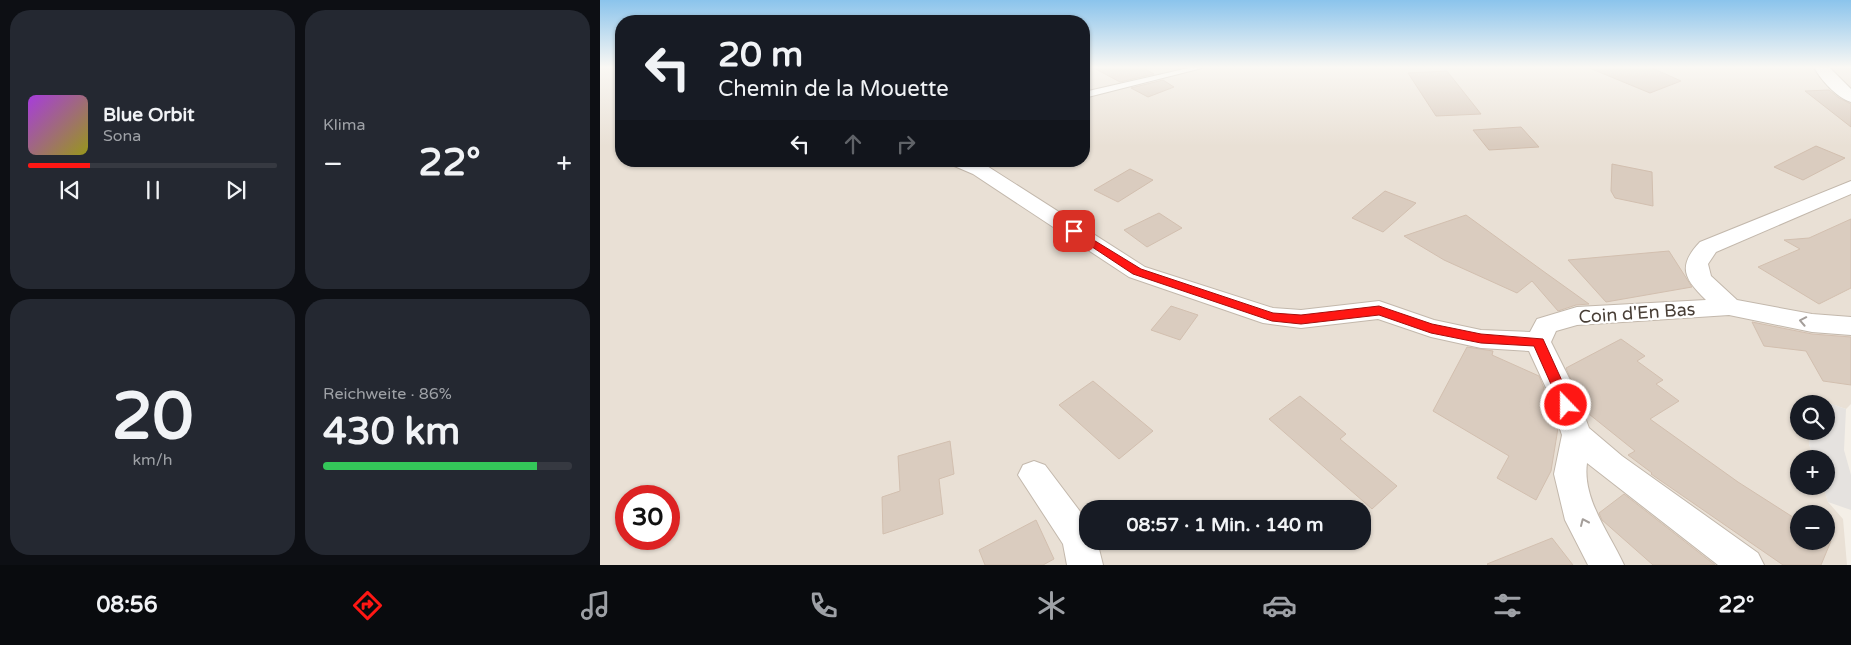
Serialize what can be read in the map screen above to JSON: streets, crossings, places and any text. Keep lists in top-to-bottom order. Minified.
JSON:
{"streets":{"street":["Coin d'En Bas"]},"one_way":["Coin d'En Bas"],"page":{"tile":["Klima",["20","km/h"],["Reichweite · 86%","430 km"]],"turn":["20 m","Chemin de la Mouette"],"song":["Blue Orbit","Sona"],"heat":["−","22°","+"],"map_buttons":["+","−"],"limit":"30","trip":"08:57 · 1 Min. · 140 m","tabs":["08:56","22°"]}}
